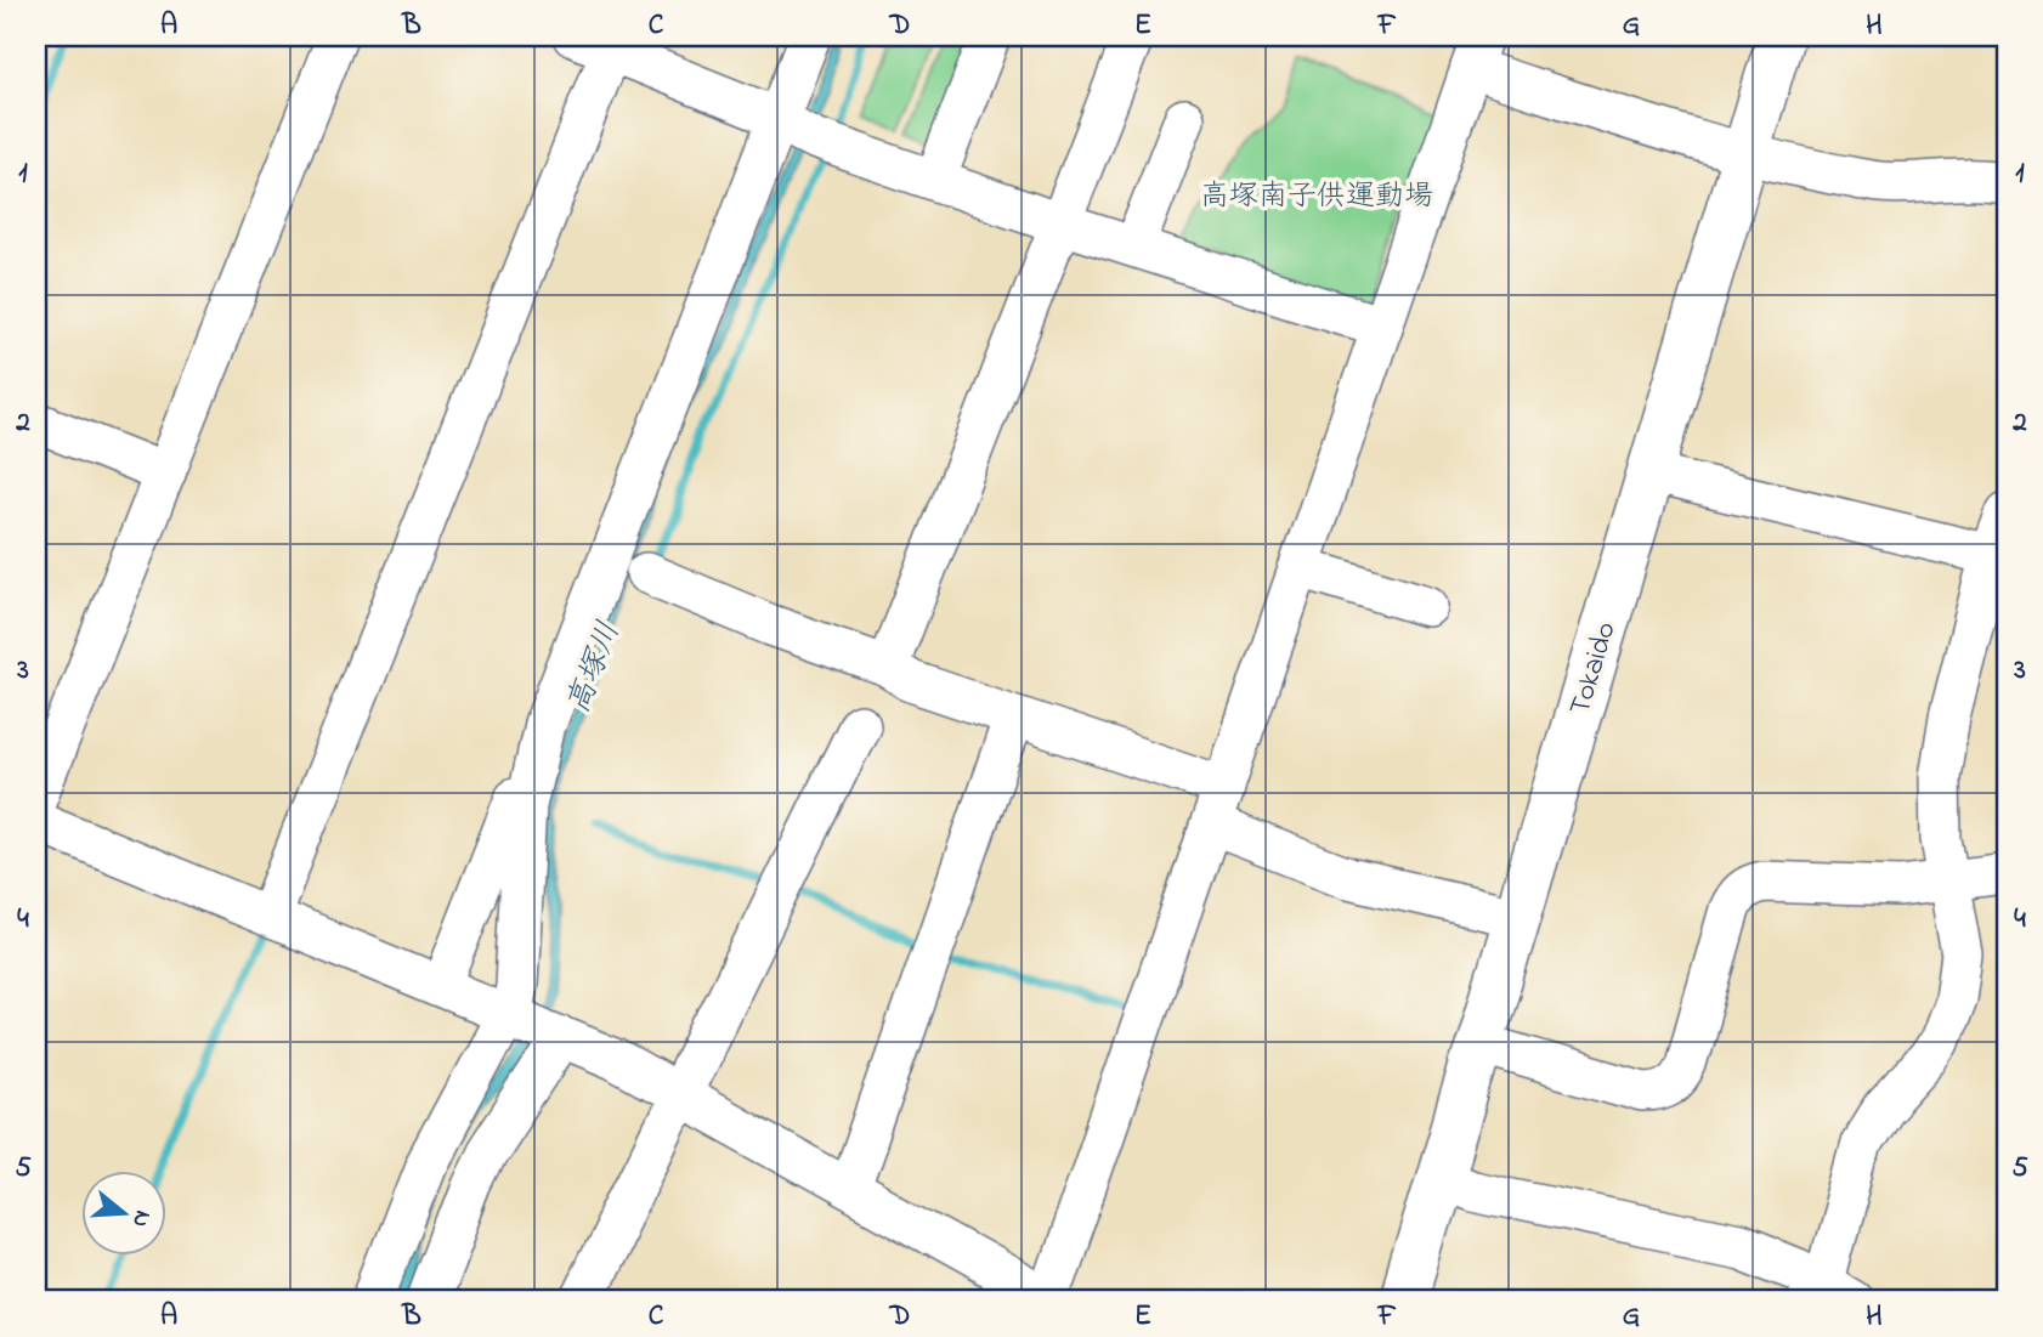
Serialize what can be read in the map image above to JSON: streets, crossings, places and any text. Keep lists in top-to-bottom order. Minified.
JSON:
{"streets":{"highway":["Tokaido"]},"water":["高塚川"],"parks":["高塚南子供運動場"],"north":"right","grid":{"columns":["A","B","C","D","E","F","G","H"],"rows":["1","2","3","4","5"]}}
